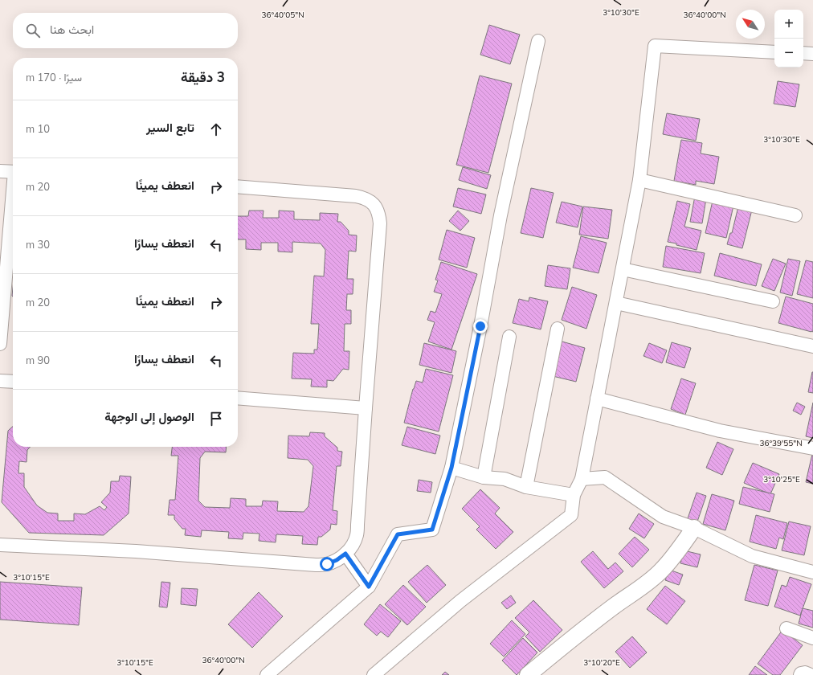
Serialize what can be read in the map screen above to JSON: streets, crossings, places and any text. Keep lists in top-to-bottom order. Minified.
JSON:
{"north":"top left","page":{"map_buttons":["+","−"],"search":"ابحث هنا","heading":["3 دقيقة","سيرًا · 170 m"],"list":[["تابع السير","10 m"],["انعطف يمينًا","20 m"],["انعطف يسارًا","30 m"],["انعطف يمينًا","20 m"],["انعطف يسارًا","90 m"],"الوصول إلى الوجهة"]},"coordinates":["3°10'30\"E","36°40'00\"N","36°40'05\"N","36°39'55\"N","3°10'25\"E","3°10'15\"E","3°10'20\"E"]}
